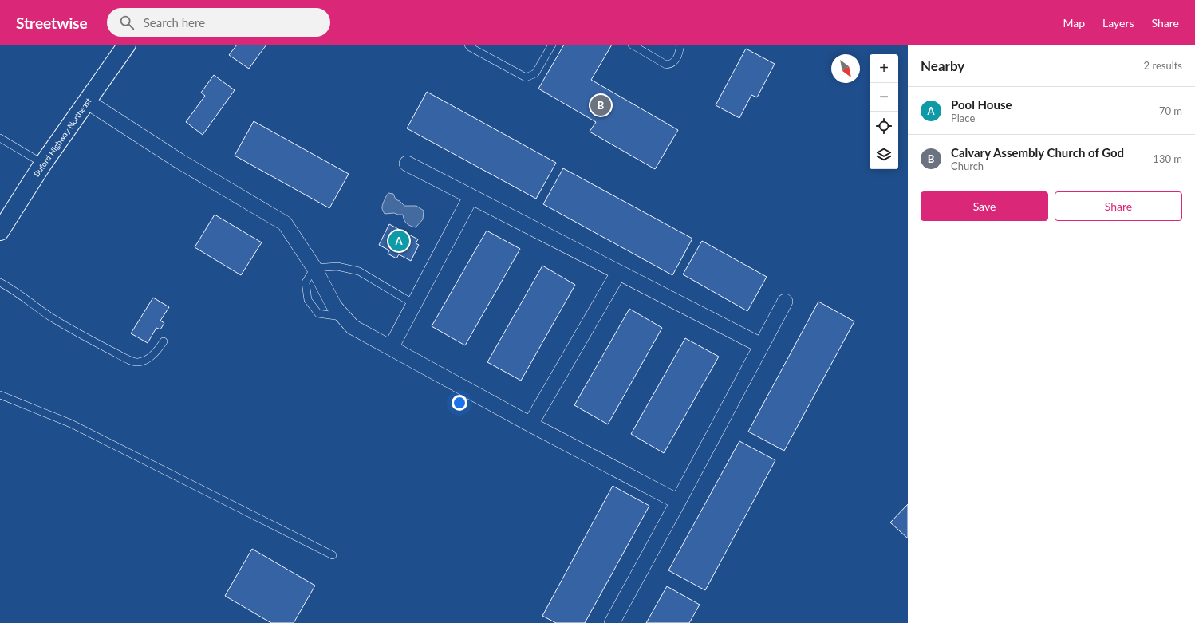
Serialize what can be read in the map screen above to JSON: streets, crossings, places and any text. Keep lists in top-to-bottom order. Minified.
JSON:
{"streets":{"main road":["Buford Highway Northeast"]},"north":"bottom right","page":{"header":"Streetwise","search":"Search here","nav":["Map","Layers","Share"],"heading":["Nearby","2 results"],"map_buttons":["+","−"],"list":[{"mark":"A","name":"Pool House","note":"Place","value":"70 m"},{"mark":"B","name":"Calvary Assembly Church of God","note":"Church","value":"130 m"}],"pins":["B","A"],"buttons":["Save","Share"]}}
